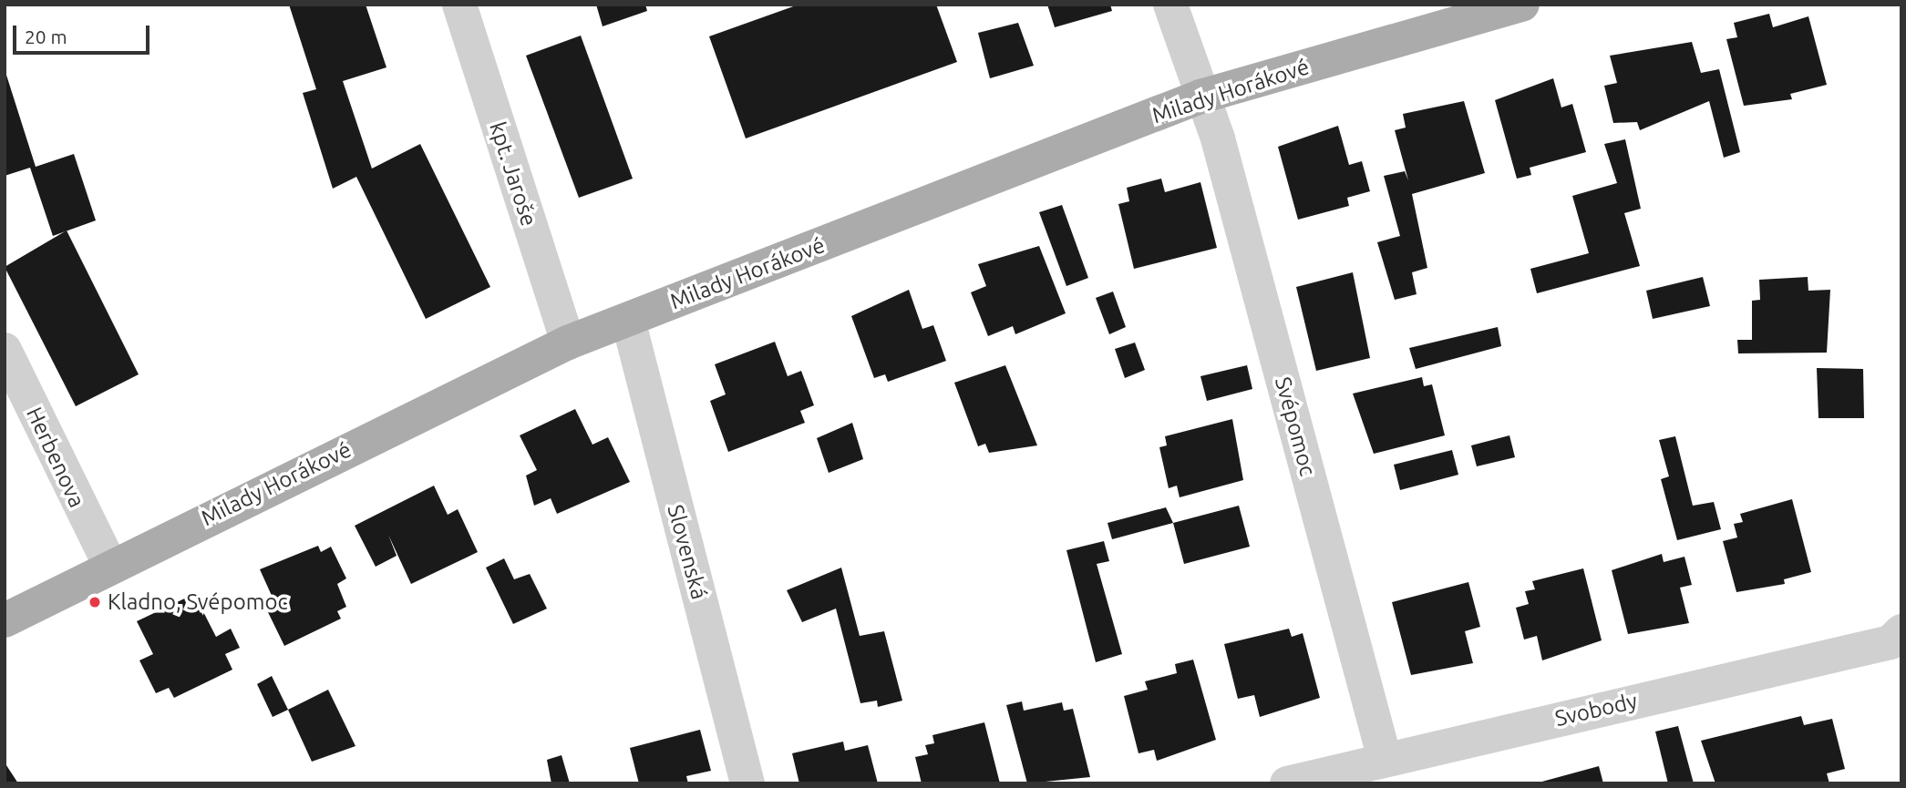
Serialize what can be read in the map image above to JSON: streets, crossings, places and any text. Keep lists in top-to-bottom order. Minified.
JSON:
{"streets":{"main road":["Milady Horákové"],"street":["kpt. Jaroše","Svépomoc","Herbenova","Slovenská","Svobody"]},"crossings":[["Milady Horákové","kpt. Jaroše"],["Milady Horákové","Svépomoc"],["Milady Horákové","Herbenova"],["Milady Horákové","Slovenská"],["Svépomoc","Svobody"]],"places":["Kladno, Svépomoc"],"scale_bar":"20 m"}
